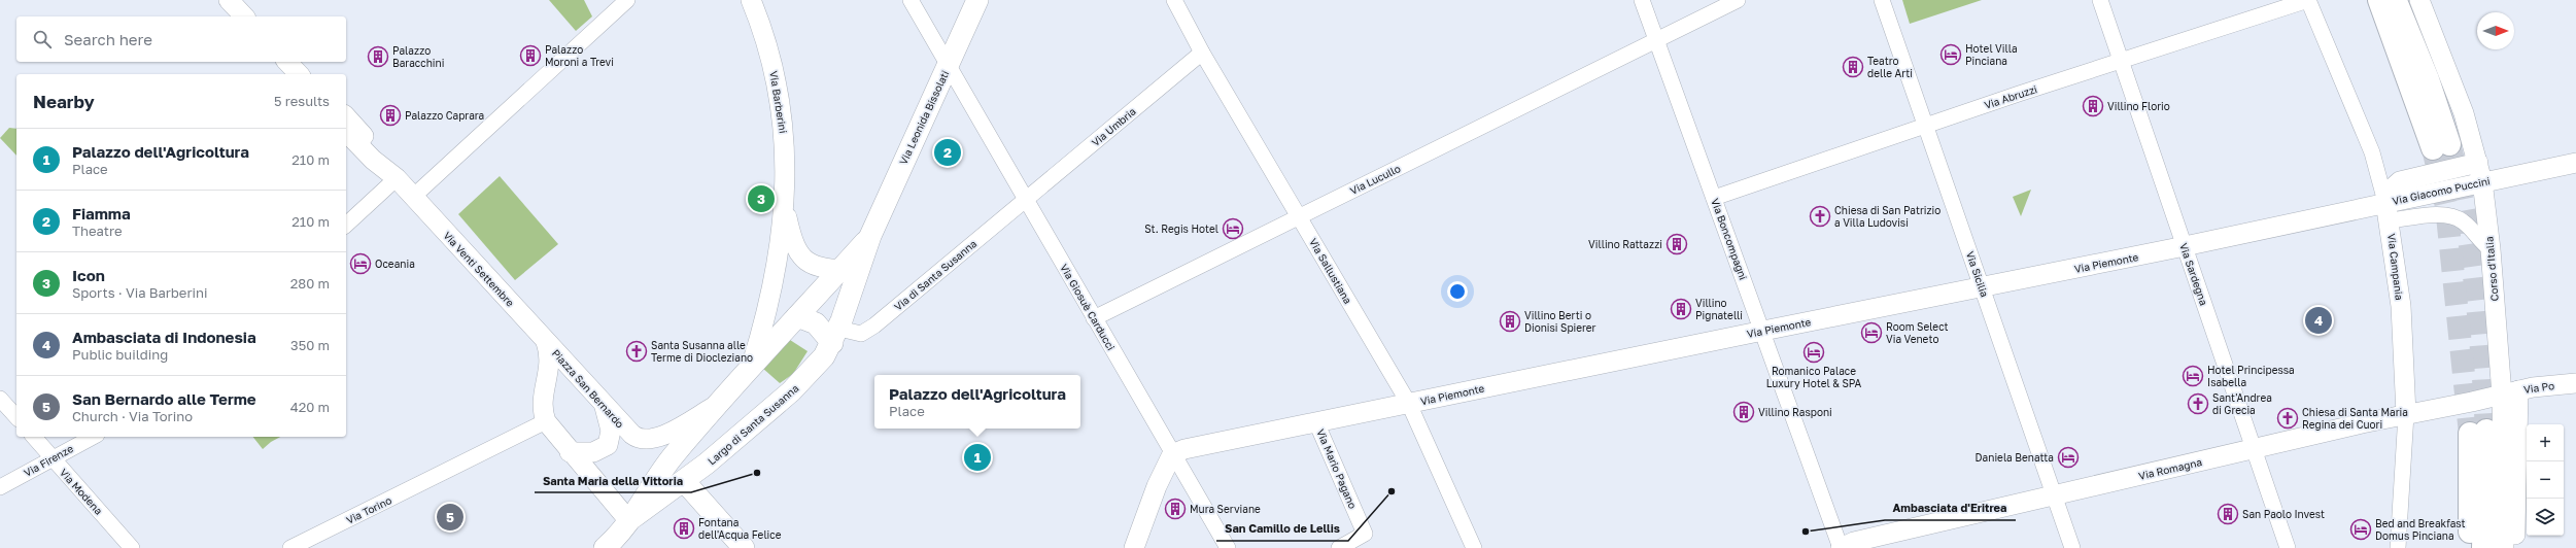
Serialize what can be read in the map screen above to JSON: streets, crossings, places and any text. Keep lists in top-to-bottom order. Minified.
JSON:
{"streets":{"main road":["Via Leonida Bissolati","Corso d'Italia","Largo di Santa Susanna"],"street":["Via Abruzzi","Via Barberini","Via Umbria","Via Lucullo","Via Giacomo Puccini","Via Boncompagni","Via Piemonte","Via Campania","Via Venti Settembre","Via Sallustiana","Via Sicilia","Via Sardegna","Via di Santa Susanna","Via Giosuè Carducci","Via Po","Piazza San Bernardo","Via Firenze","Via Mario Pagano","Via Romagna","Via Modena","Via Torino"]},"crossings":[["Via Abruzzi","Via Boncompagni"],["Via Abruzzi","Via Campania"],["Via Abruzzi","Via Sicilia"],["Via Abruzzi","Via Sardegna"],["Via Barberini","Largo di Santa Susanna"],["Via Leonida Bissolati","Via Giosuè Carducci"],["Via Leonida Bissolati","Largo di Santa Susanna"],["Via Umbria","Via Sallustiana"],["Via Umbria","Via di Santa Susanna"],["Via Umbria","Via Giosuè Carducci"],["Via Lucullo","Via Boncompagni"],["Via Lucullo","Via Sallustiana"],["Via Lucullo","Via Giosuè Carducci"],["Via Giacomo Puccini","Via Piemonte"],["Via Giacomo Puccini","Via Campania"],["Via Giacomo Puccini","Corso d'Italia"],["Via Boncompagni","Via Piemonte"],["Via Boncompagni","Via Romagna"],["Via Piemonte","Via Campania"],["Via Piemonte","Via Sallustiana"],["Via Piemonte","Via Sicilia"],["Via Piemonte","Via Sardegna"],["Via Piemonte","Via Giosuè Carducci"],["Via Piemonte","Via Mario Pagano"],["Via Campania","Via Romagna"],["Via Venti Settembre","Piazza San Bernardo"],["Corso d'Italia","Via Po"],["Corso d'Italia","Via Romagna"],["Via Sicilia","Via Romagna"],["Via Sardegna","Via Romagna"],["Via di Santa Susanna","Via Giosuè Carducci"],["Via di Santa Susanna","Largo di Santa Susanna"],["Via Po","Via Romagna"],["Piazza San Bernardo","Largo di Santa Susanna"],["Piazza San Bernardo","Via Torino"],["Via Firenze","Via Modena"]],"places":{"hotel":["Hotel Villa Pinciana","St. Regis Hotel","Oceania","Room Select Via Veneto","Romanico Palace Luxury Hotel & SPA","Hotel Principessa Isabella","Daniela Benatta","Bed and Breakfast Domus Pinciana"],"building":["Palazzo Moroni a Trevi","Palazzo Baracchini","Teatro delle Arti","Villino Florio","Palazzo Caprara","Villino Rattazzi","Villino Pignatelli","Villino Berti o Dionisi Spierer","Villino Rasponi","Mura Serviane","San Paolo Invest","Fontana dell'Acqua Felice"],"church":["Chiesa di San Patrizio a Villa Ludovisi","Santa Susanna alle Terme di Diocleziano","Sant'Andrea di Grecia","Chiesa di Santa Maria Regina dei Cuori"],"other":["Santa Maria della Vittoria","San Camillo de Lellis","Ambasciata d'Eritrea"]},"north":"right","page":{"search":"Search here","heading":["Nearby","5 results"],"list":[{"mark":"1","name":"Palazzo dell'Agricoltura","note":"Place","value":"210 m"},{"mark":"2","name":"Fiamma","note":"Theatre","value":"210 m"},{"mark":"3","name":"Icon","note":"Sports · Via Barberini","value":"280 m"},{"mark":"4","name":"Ambasciata di Indonesia","note":"Public building","value":"350 m"},{"mark":"5","name":"San Bernardo alle Terme","note":"Church · Via Torino","value":"420 m"}],"pins":["2","3","4","1","5"],"popup":["Palazzo dell'Agricoltura","Place"],"map_buttons":["+","−"]}}
